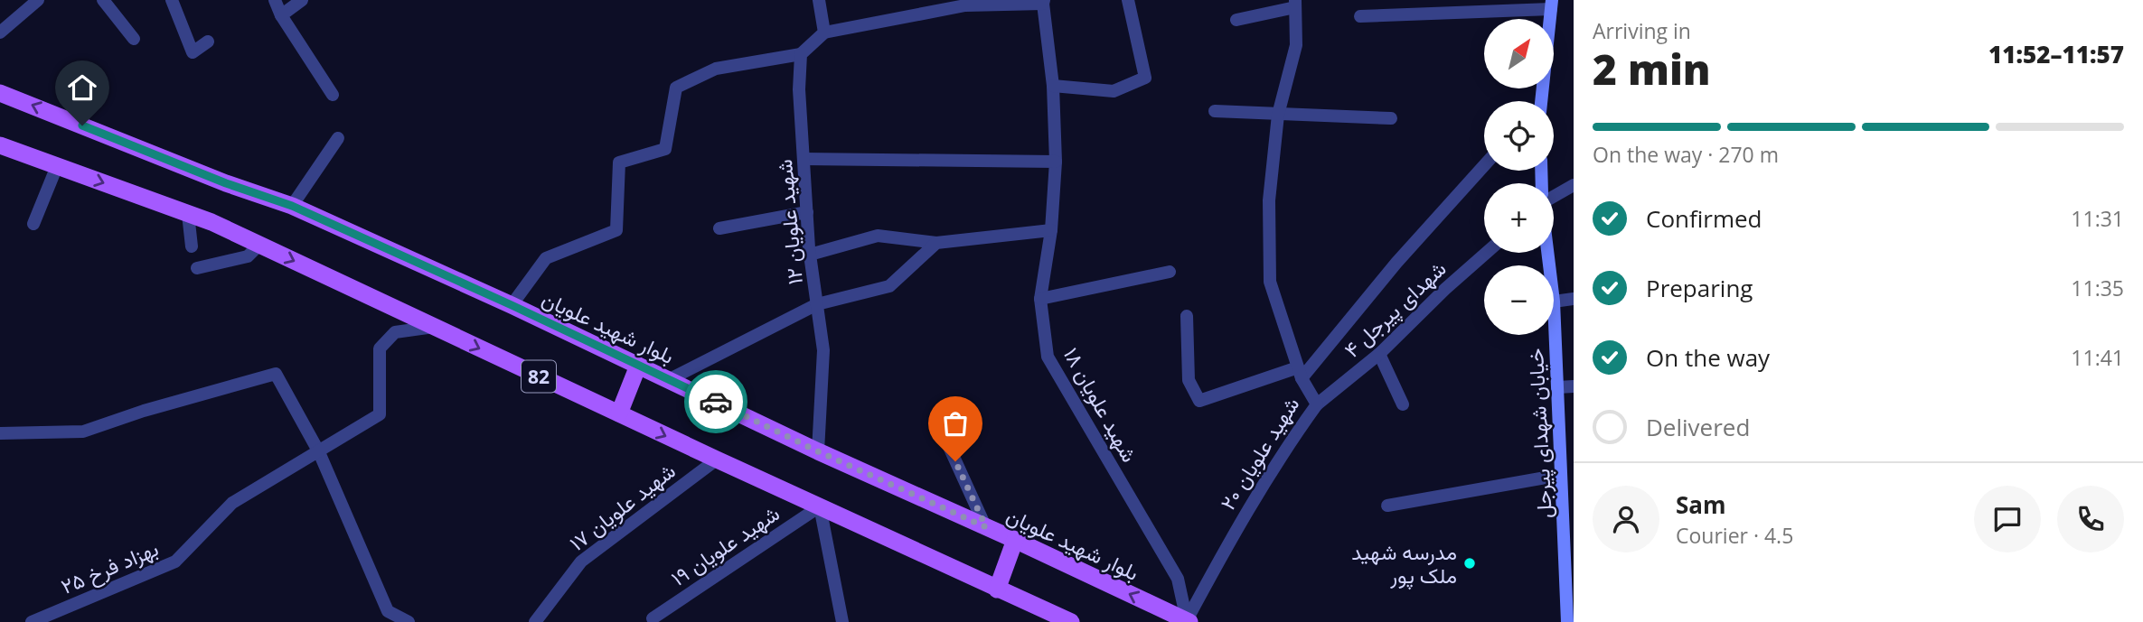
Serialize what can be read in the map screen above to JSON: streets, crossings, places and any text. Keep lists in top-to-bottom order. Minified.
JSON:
{"streets":{"main road":["بلوار شهید علویان","82","خیابان شهدای پیرجل"],"street":["شهید علویان ۱۲","شهدای پیرجل ۴","شهید علویان ۱۸","شهید علویان ۲۰","شهید علویان ۱۷","شهید علویان ۱۹","بهزاد فرخ ۲۵"]},"crossings":[["شهید علویان ۱۲","بلوار شهید علویان"],["شهدای پیرجل ۴","شهید علویان ۲۰"],["بلوار شهید علویان","شهید علویان ۱۸"],["بلوار شهید علویان","شهید علویان ۲۰"],["82","شهید علویان ۱۷"],["82","شهید علویان ۱۹"],["82","بهزاد فرخ ۲۵"],["شهید علویان ۱۸","شهید علویان ۲۰"]],"places":["مدرسه شهید ملک پور"],"north":"top right","page":{"heading":["2 min","Arriving in","11:52–11:57"],"panel":["Sam","Courier · 4.5"],"map_buttons":["+","−"],"bar":"On the way · 270 m","list":[["Confirmed","11:31"],["Preparing","11:35"],["On the way","11:41"],"Delivered"]}}
